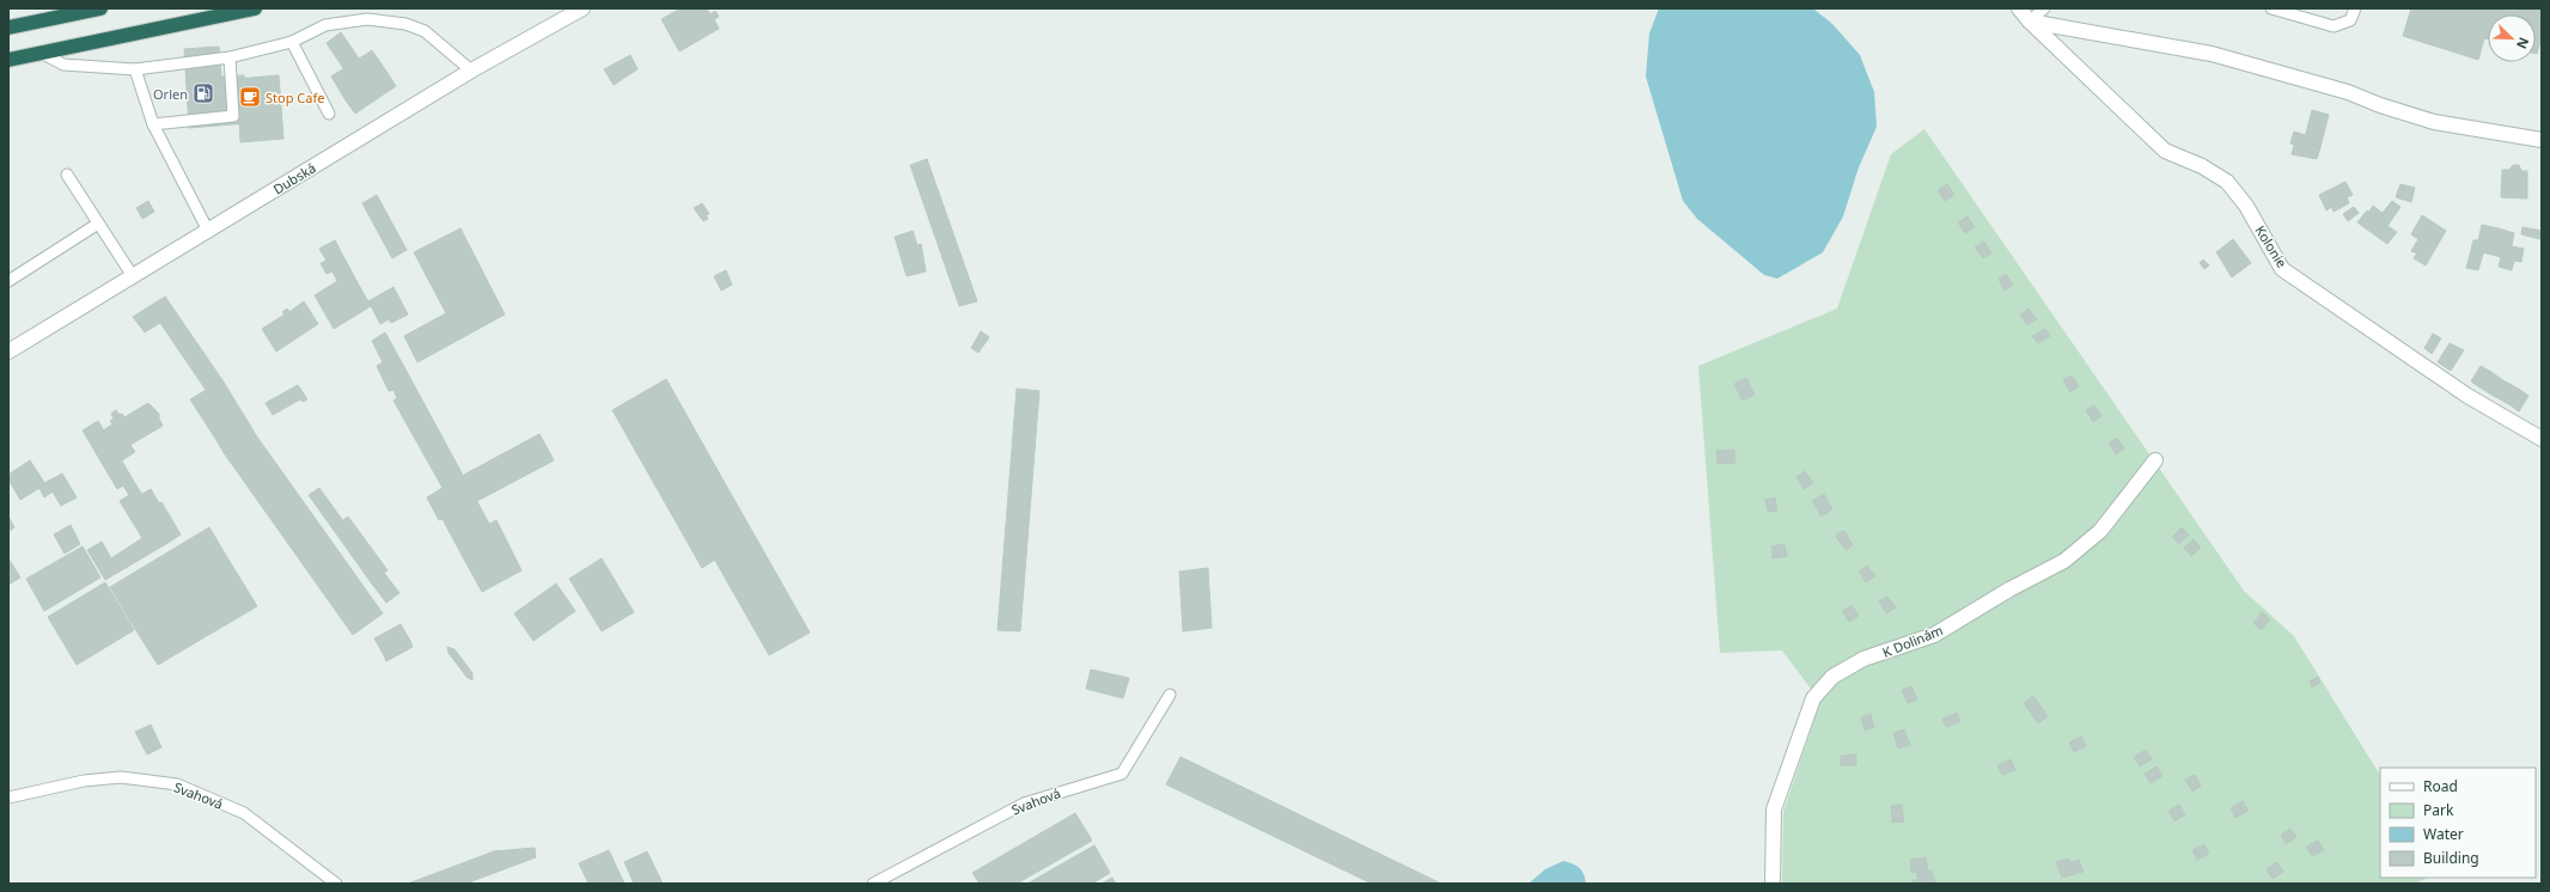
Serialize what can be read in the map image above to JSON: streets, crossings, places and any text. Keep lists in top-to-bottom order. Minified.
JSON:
{"streets":{"street":["Dubská","Kolonie","K Dolinám"],"lane":["Svahová"]},"places":{"fuel station":["Orlen"],"cafe":["Stop Cafe"]},"legend":["Road","Park","Water","Building"],"north":"bottom right"}
